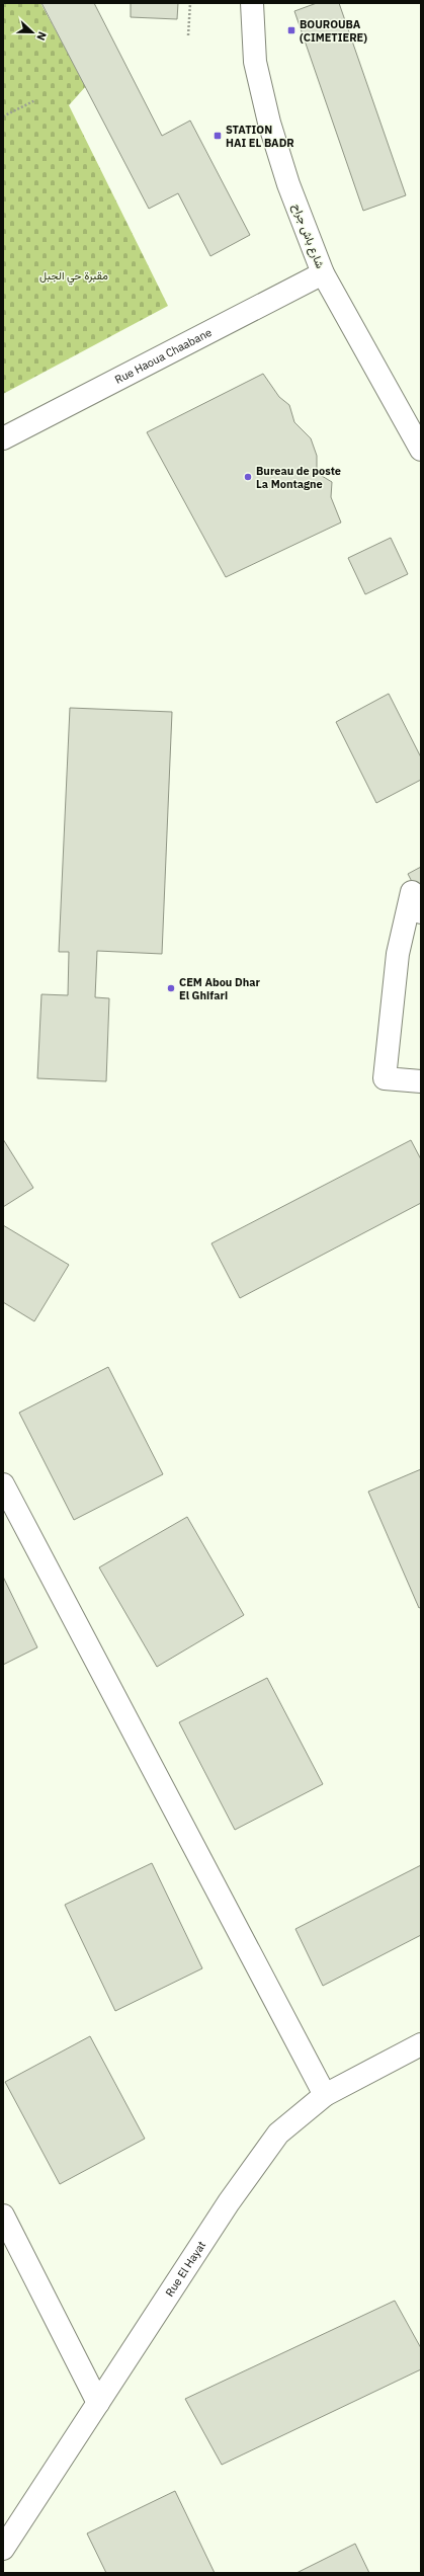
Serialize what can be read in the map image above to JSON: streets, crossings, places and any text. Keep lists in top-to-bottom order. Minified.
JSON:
{"streets":{"street":["شارع باش جراح","Rue Haoua Chaabane","Rue El Hayat"]},"crossings":[["شارع باش جراح","Rue Haoua Chaabane"]],"parks":["مقبرة حي الجبل"],"places":{"transit":["BOUROUBA (CIMETIERE)","STATION HAI EL BADR"],"other":["Bureau de poste La Montagne","CEM Abou Dhar El Ghifari"]},"north":"right"}
